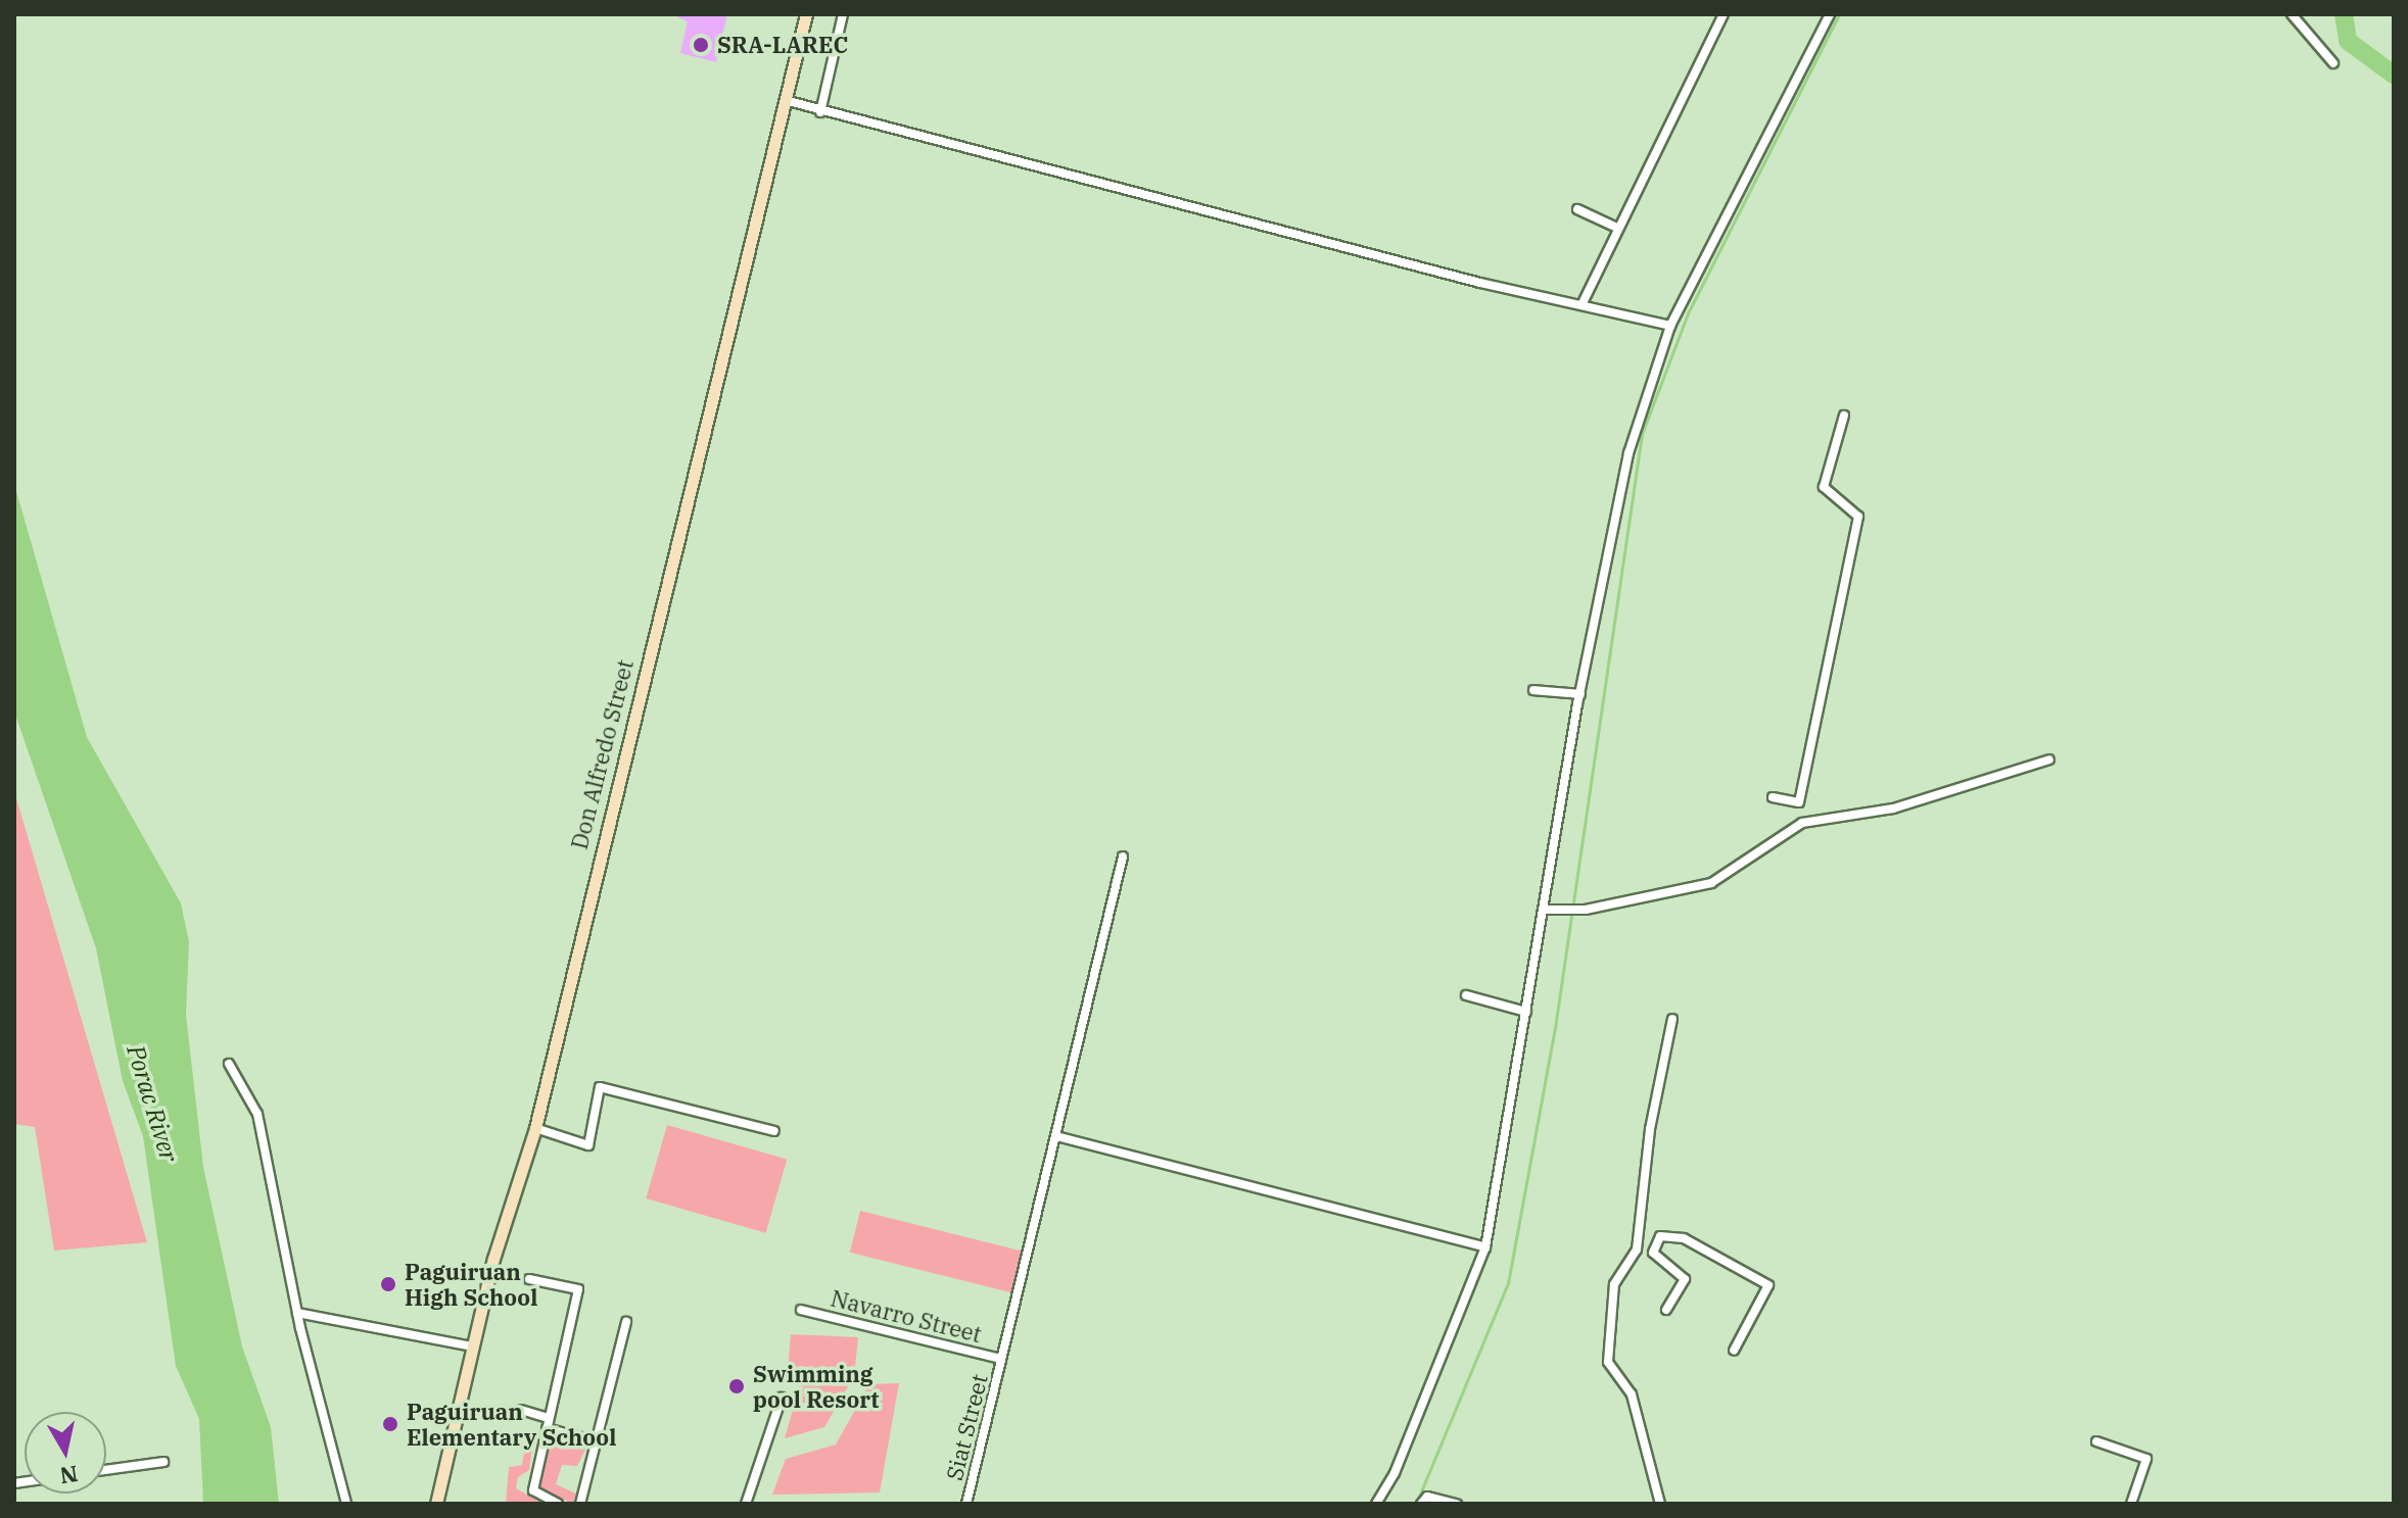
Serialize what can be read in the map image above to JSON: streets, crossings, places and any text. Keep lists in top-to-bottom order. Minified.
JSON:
{"streets":{"street":["Don Alfredo Street","Navarro Street","Siat Street"]},"crossings":[["Navarro Street","Siat Street"]],"water":["Porac River"],"places":["SRA-LAREC","Paguiruan High School","Swimming pool Resort","Paguiruan Elementary School"],"north":"bottom"}
